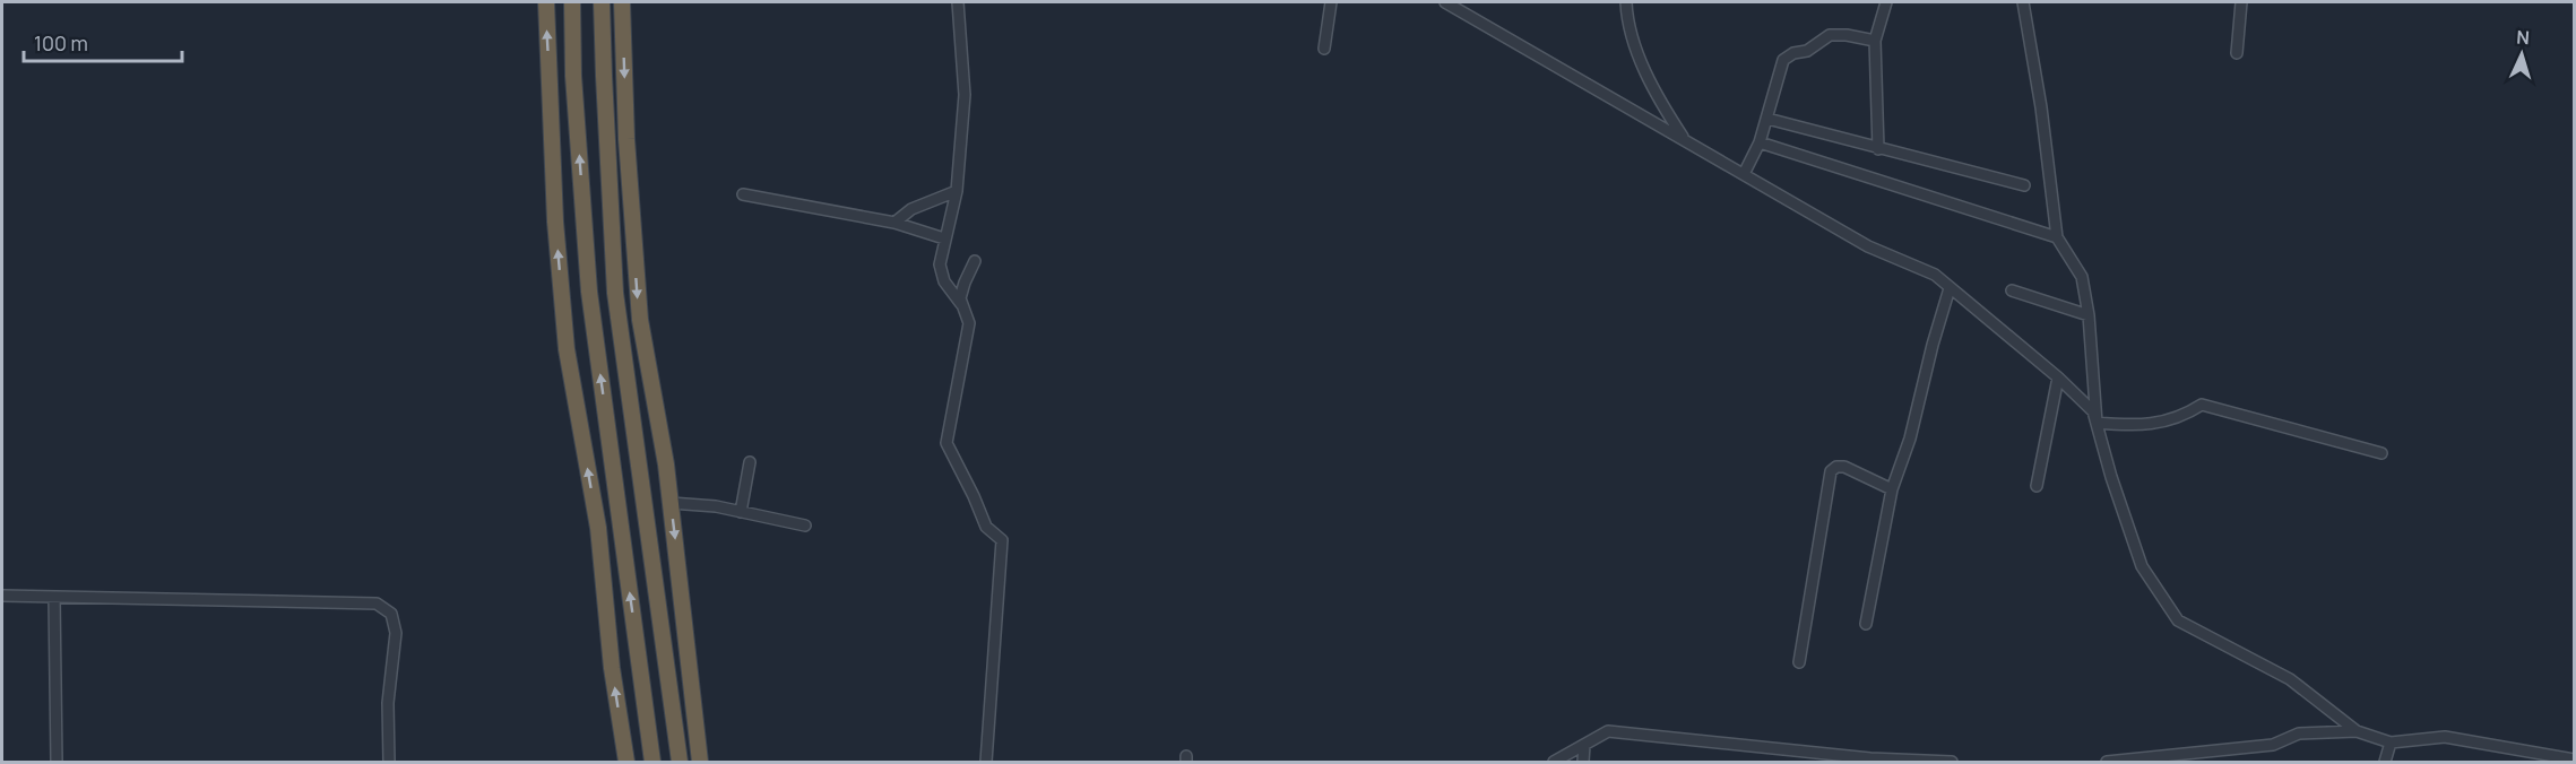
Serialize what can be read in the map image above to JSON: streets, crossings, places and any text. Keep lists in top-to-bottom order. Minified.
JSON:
{"scale_bar":"100 m","north":"top"}
